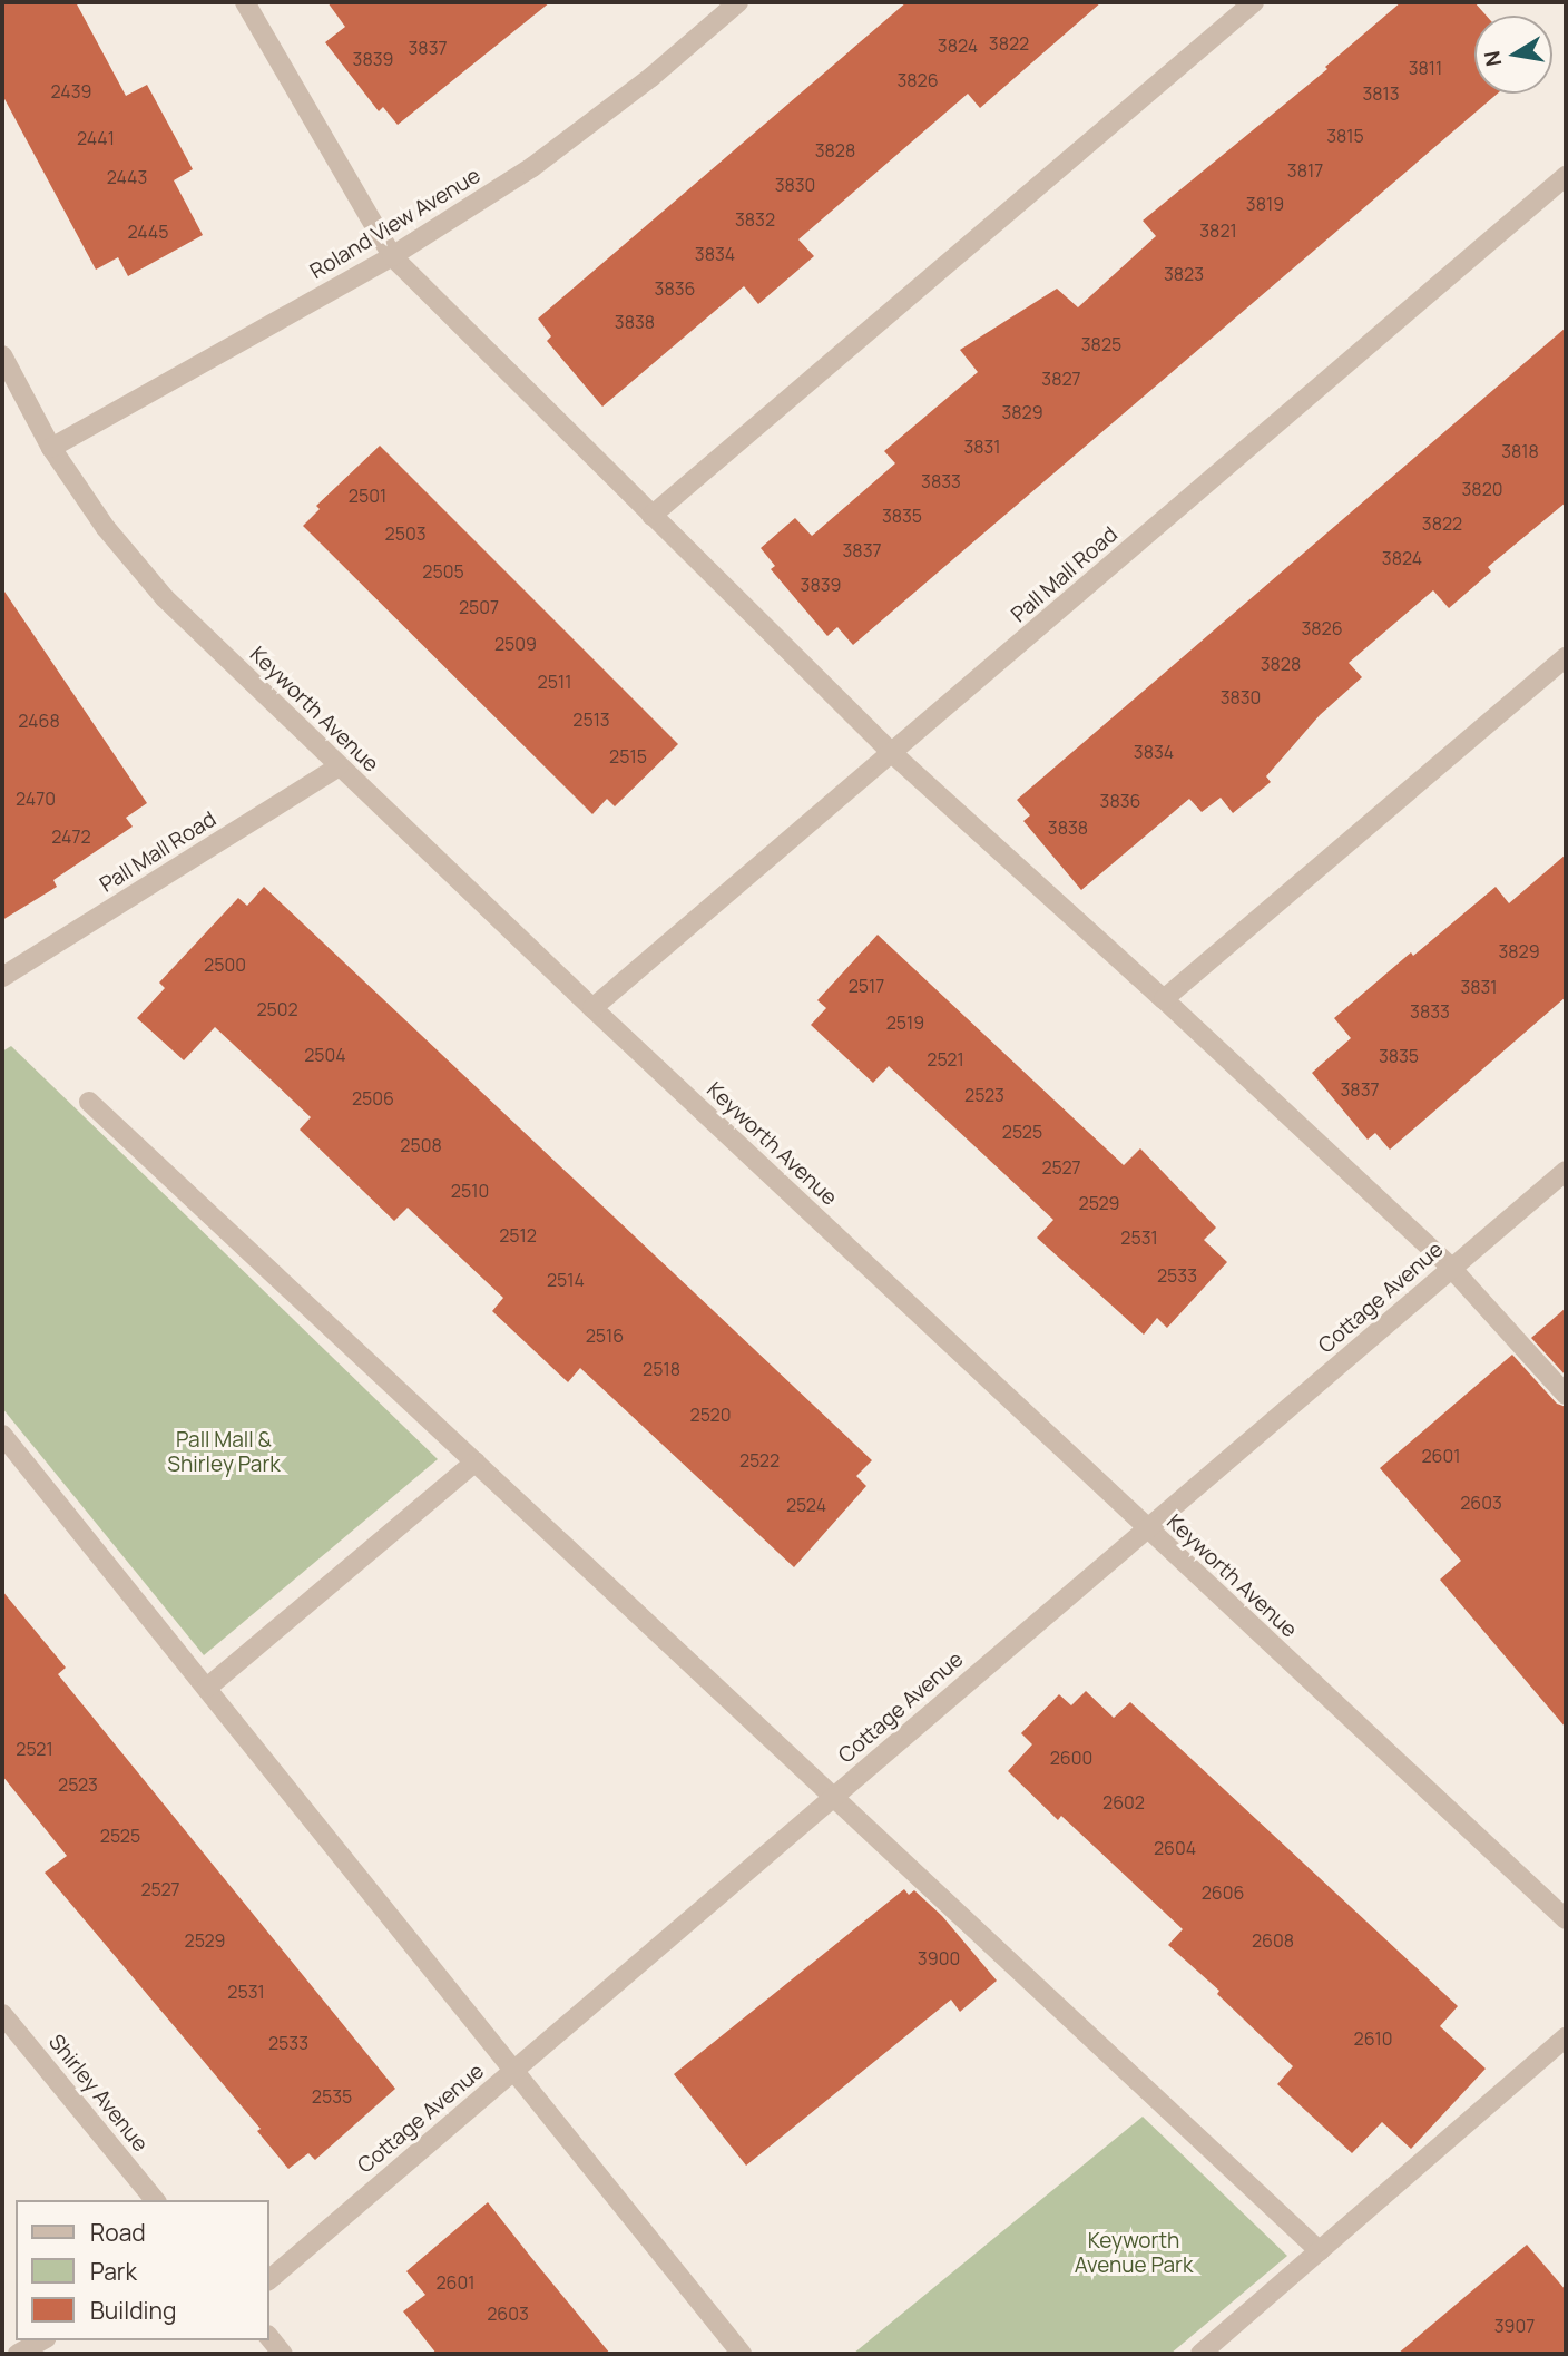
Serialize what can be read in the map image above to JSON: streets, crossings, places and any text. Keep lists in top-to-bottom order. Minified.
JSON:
{"streets":{"street":["Roland View Avenue","Pall Mall Road","Keyworth Avenue","Cottage Avenue","Shirley Avenue"]},"crossings":[["Roland View Avenue","Keyworth Avenue"],["Pall Mall Road","Keyworth Avenue"],["Keyworth Avenue","Cottage Avenue"]],"parks":["Pall Mall & Shirley Park","Keyworth Avenue Park"],"house_numbers":["3822","3824","3837","3839","3811","3826","2439","3813","3815","2441","3828","3817","2443","3830","3819","3832","3821","2445","3834","3823","3836","3838","3825","3827","3829","3831","3818","3833","3820","2501","3835","3822","2503","3837","3824","2505","3839","2507","3826","2509","3828","2511","3830","2513","2468","3834","2515","2470","3836","3838","2472","3829","2500","2517","3831","2502","3833","2519","2504","3835","2521","3837","2523","2506","2525","2508","2527","2510","2529","2512","2531","2533","2514","2516","2518","2520","2601","2522","2603","2524","2521","2600","2523","2602","2525","2604","2527","2606","2529","2608","3900","2531","2610","2533","2535","2601","2603","3907"],"legend":["Road","Park","Building"],"north":"left"}
